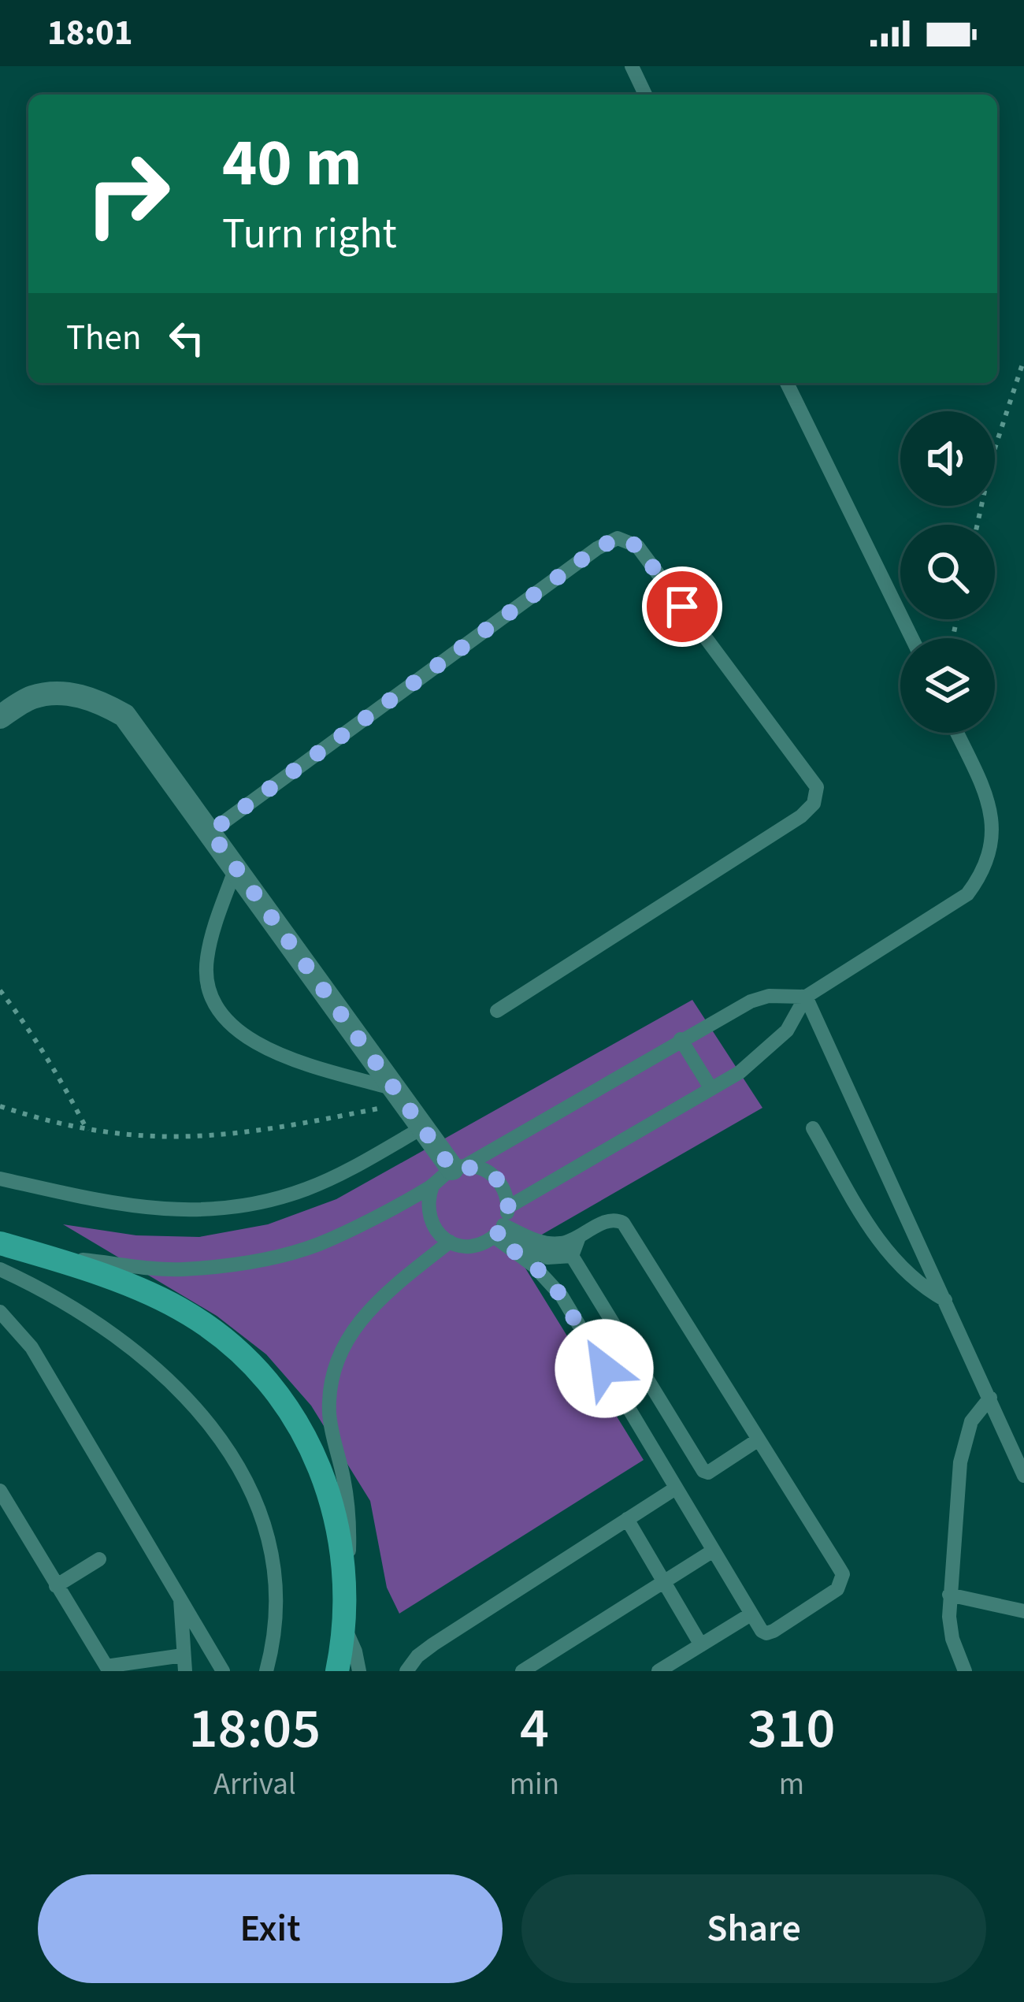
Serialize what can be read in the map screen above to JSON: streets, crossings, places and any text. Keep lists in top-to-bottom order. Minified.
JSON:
{"page":{"status":"18:01","turn":["40 m","Turn right"],"then":"Then","eta":["18:05","Arrival","4","min","310","m"],"buttons":["Exit","Share"]}}
